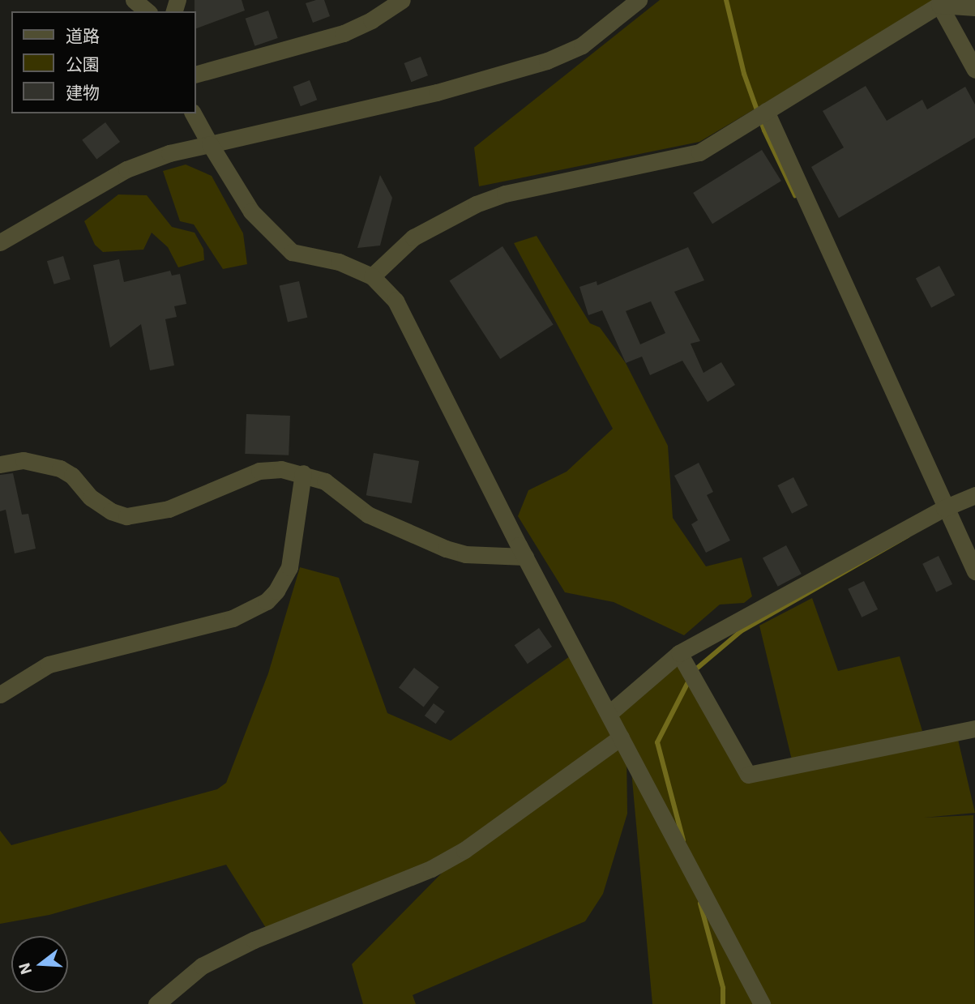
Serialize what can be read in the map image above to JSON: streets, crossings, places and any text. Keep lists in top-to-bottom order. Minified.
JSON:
{"legend":["道路","公園","建物"],"north":"left"}
